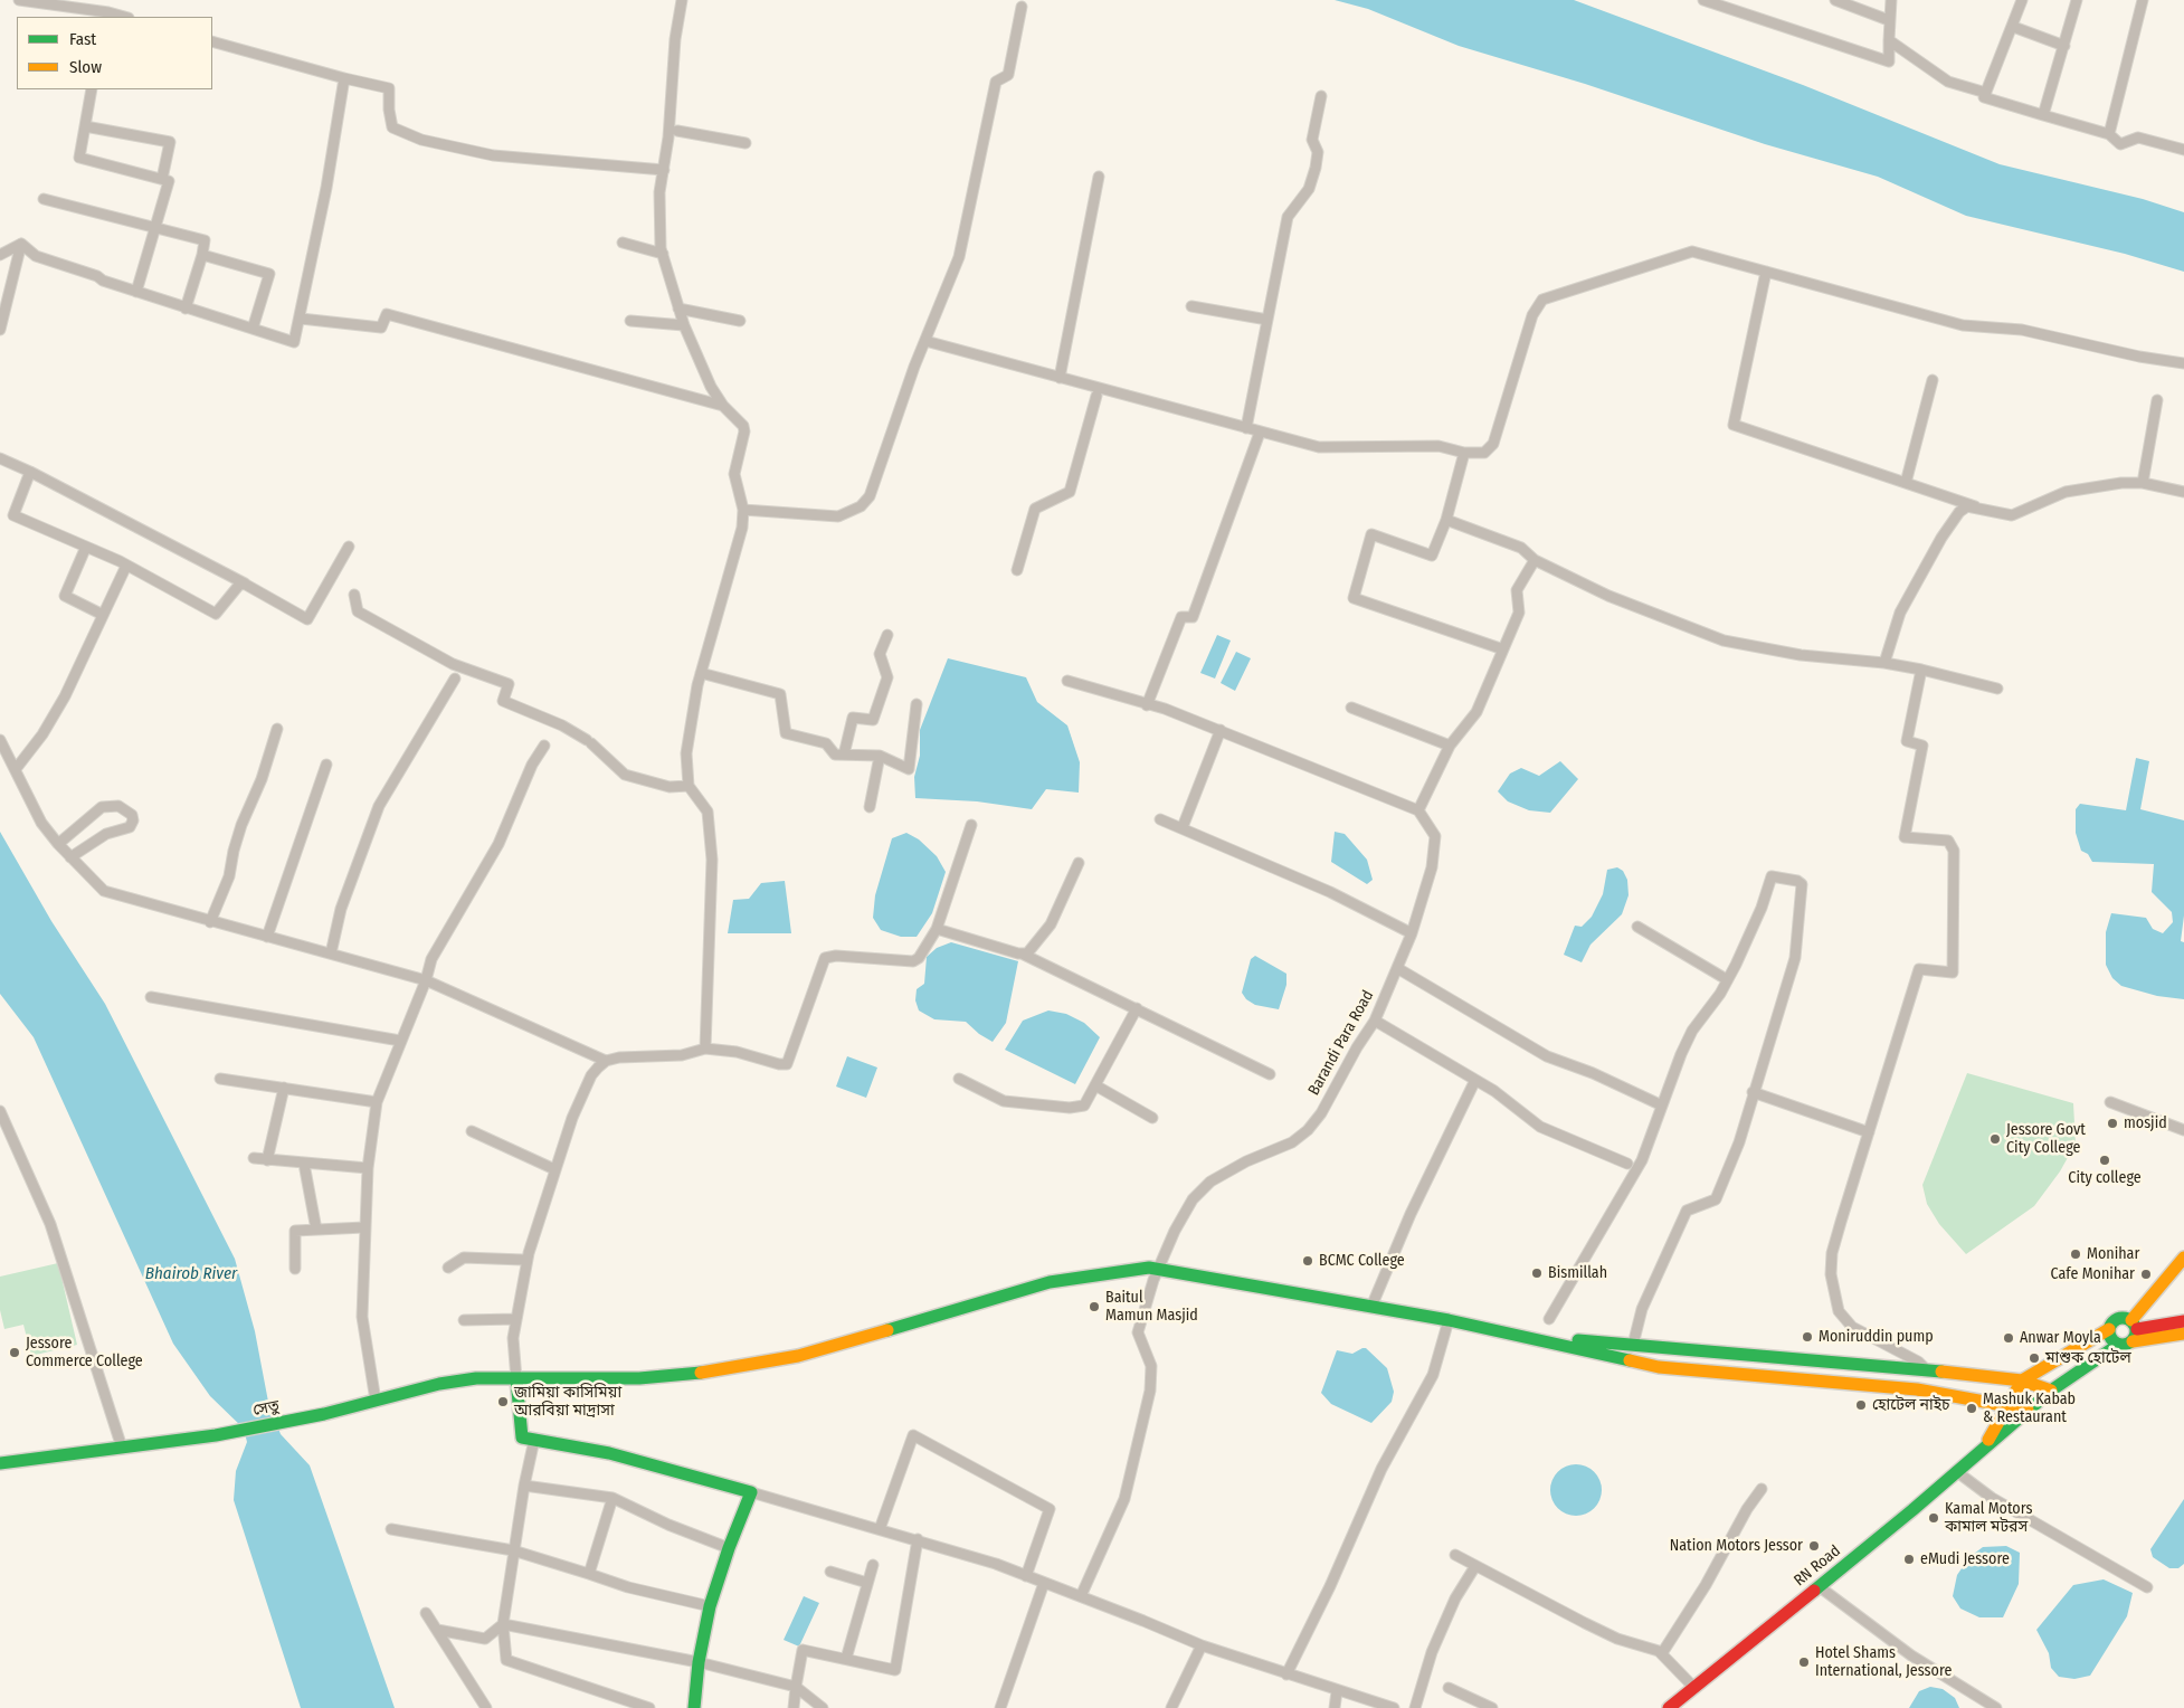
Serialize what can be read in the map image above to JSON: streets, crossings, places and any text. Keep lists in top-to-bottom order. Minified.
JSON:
{"streets":{"main road":["সেতু","RN Road"],"street":["Barandi Para Road"]},"crossings":[["Barandi Para Road","সেতু"]],"water":["Bhairob River"],"places":["mosjid","Jessore Govt City College","City college","Monihar","BCMC College","Bismillah","Cafe Monihar","Baitul Mamun Masjid","Moniruddin pump","Anwar Moyla","Jessore Commerce College","মাশুক হোটেল","জামিয়া কাসিমিয়া আরবিয়া মাদ্রাসা","হোটেল নাইচ","Mashuk Kabab & Restaurant","Kamal Motors কামাল মটরস","Nation Motors Jessor","eMudi Jessore","Hotel Shams International, Jessore"],"legend":["Fast","Slow"]}
